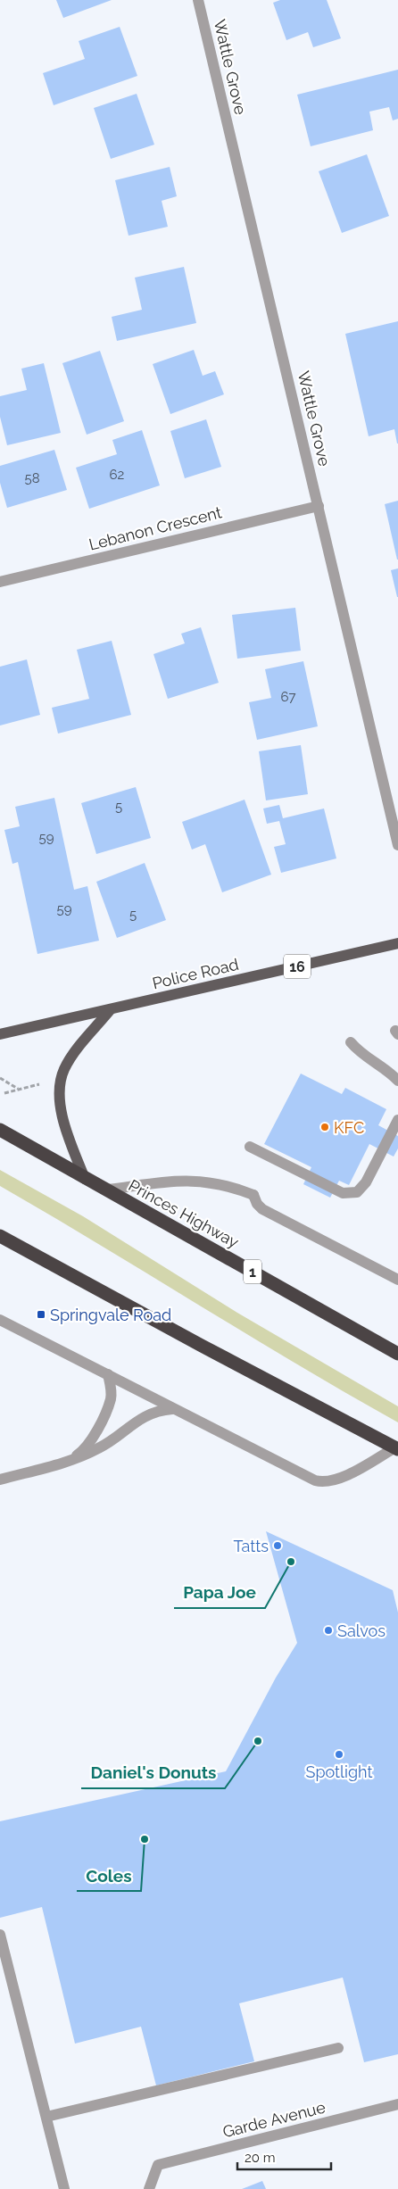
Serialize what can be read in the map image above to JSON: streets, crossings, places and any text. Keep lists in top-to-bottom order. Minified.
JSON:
{"streets":{"highway":["Princes Highway","1"],"main road":["16","Police Road"],"street":["Wattle Grove","Lebanon Crescent","Garde Avenue"]},"crossings":[["Wattle Grove","Lebanon Crescent"]],"places":{"other":["KFC","Tatts","Papa Joe","Salvos","Daniel's Donuts","Spotlight","Coles"],"transit":["Springvale Road"]},"house_numbers":["62","58","67","5","59","59","5"],"scale_bar":"20 m"}
